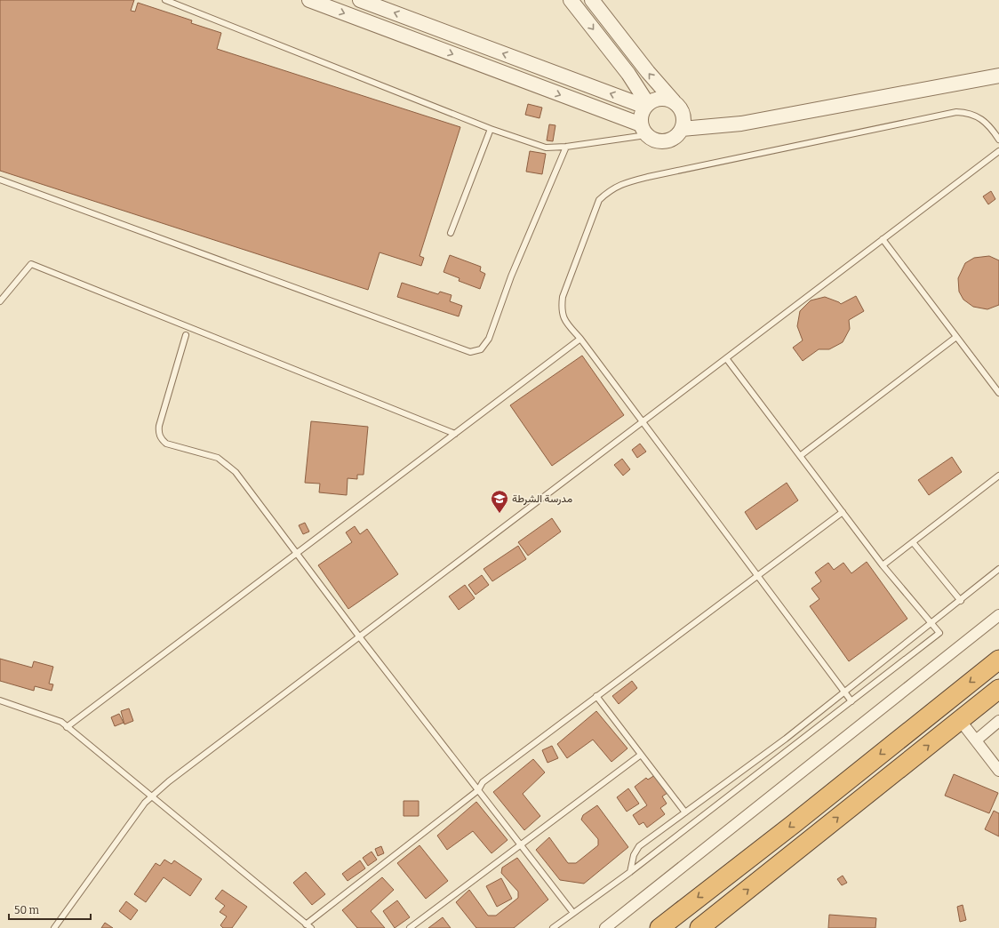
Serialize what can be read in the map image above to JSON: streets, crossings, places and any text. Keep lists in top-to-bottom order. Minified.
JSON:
{"places":{"school or university":["مدرسة الشرطة"]},"scale_bar":"50 m"}
